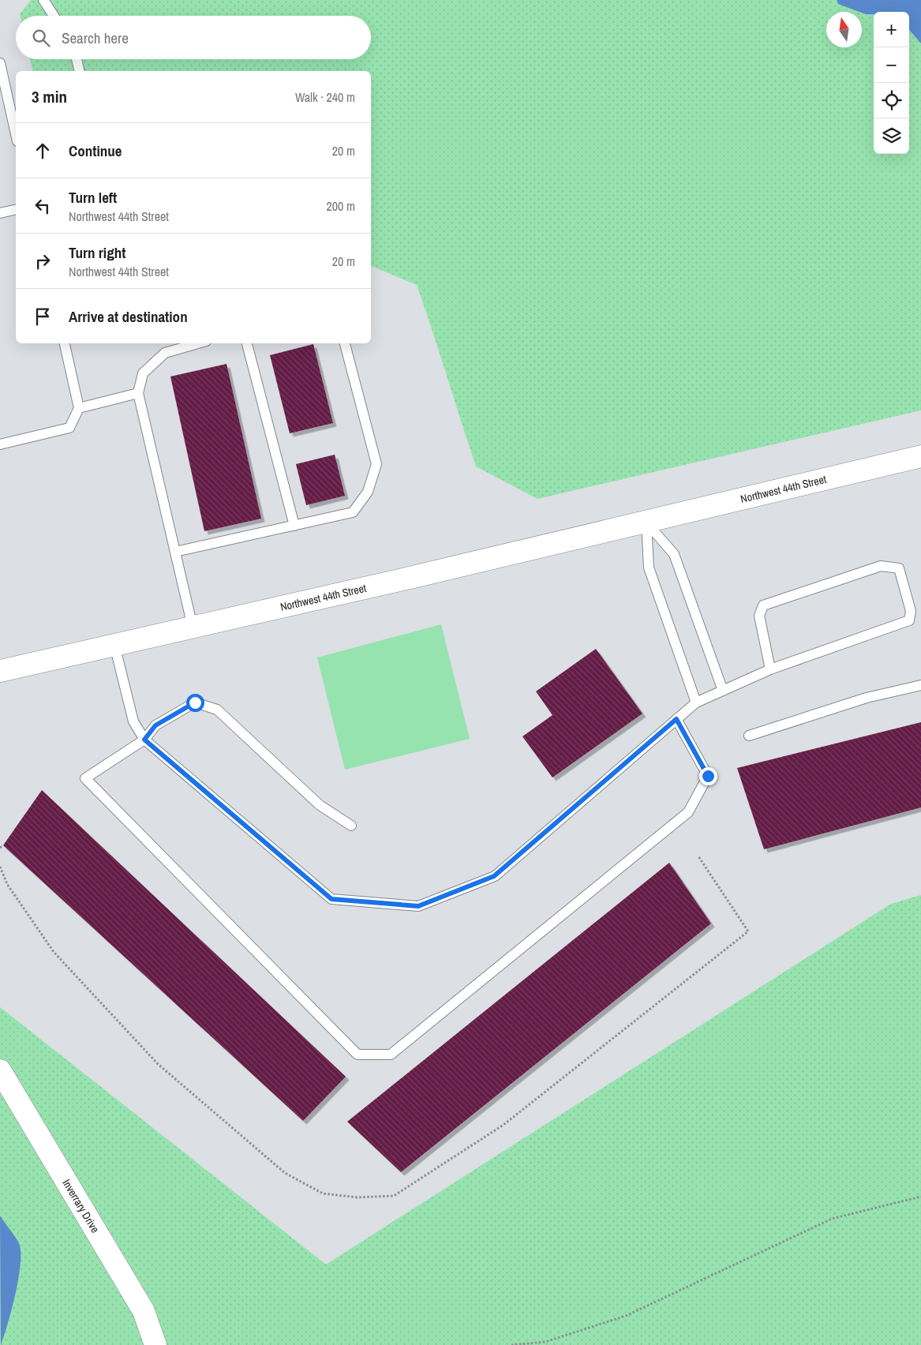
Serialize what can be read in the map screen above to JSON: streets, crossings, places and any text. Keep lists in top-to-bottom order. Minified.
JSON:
{"streets":{"street":["Northwest 44th Street","Inverrary Drive"]},"north":"top","page":{"map_buttons":["+","−"],"search":"Search here","heading":["3 min","Walk · 240 m"],"list":[["Continue","20 m"],["Turn left","Northwest 44th Street","200 m"],["Turn right","Northwest 44th Street","20 m"],"Arrive at destination"]}}
